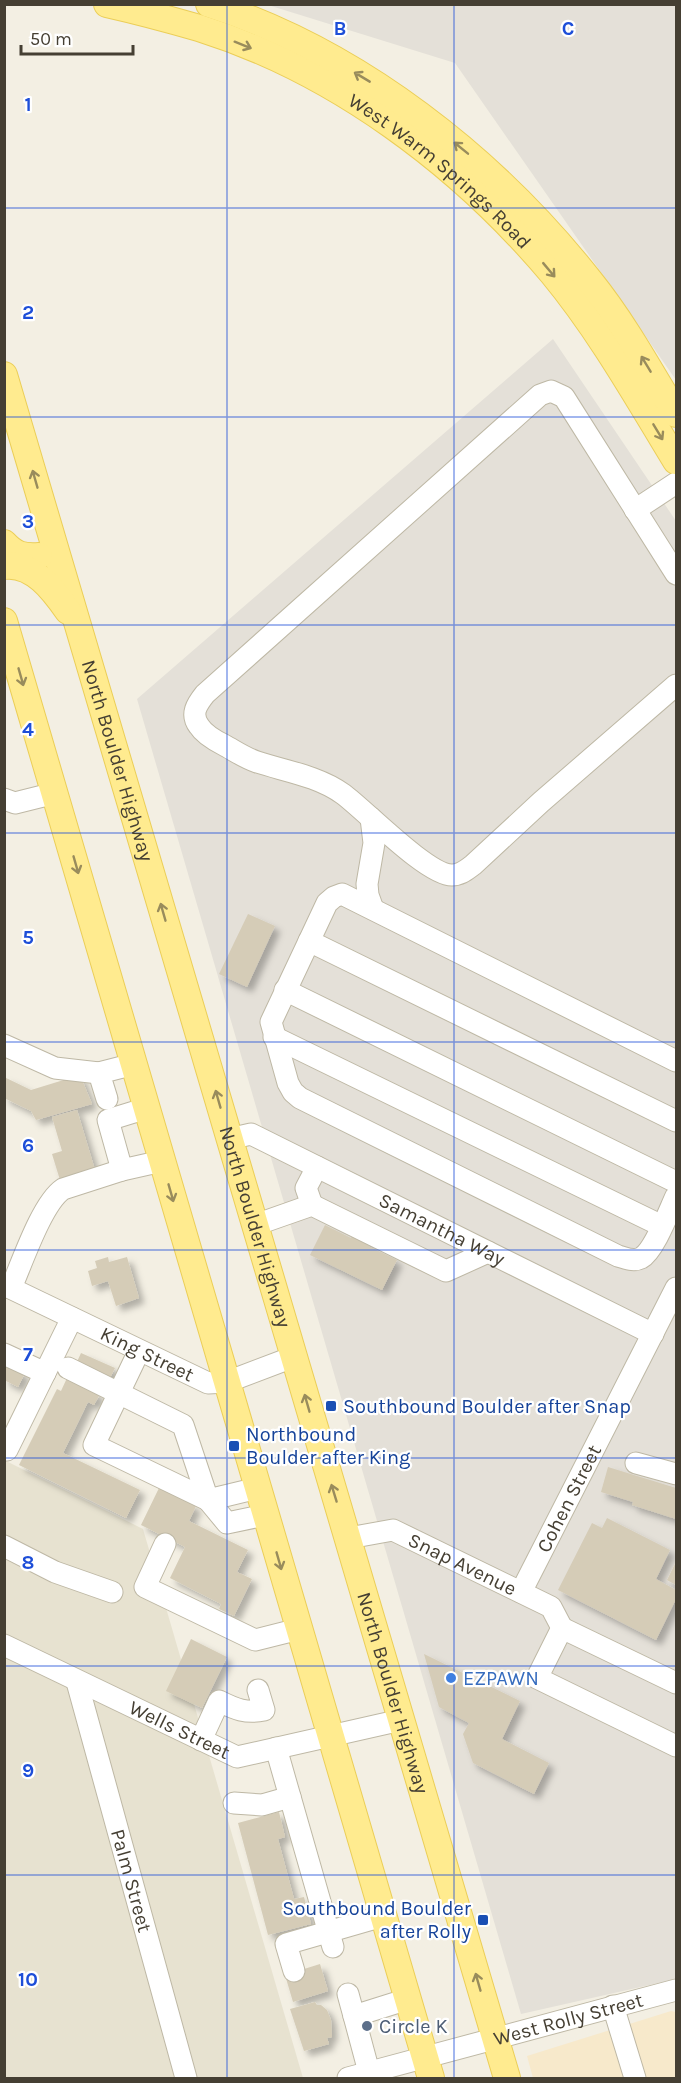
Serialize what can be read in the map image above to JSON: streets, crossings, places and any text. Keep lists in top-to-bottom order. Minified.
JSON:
{"streets":{"main road":["West Warm Springs Road","North Boulder Highway"],"street":["Samantha Way","King Street","Cohen Street","Snap Avenue","Wells Street","Palm Street","West Rolly Street"]},"crossings":[["North Boulder Highway","Samantha Way"],["North Boulder Highway","King Street"],["North Boulder Highway","Snap Avenue"],["North Boulder Highway","Wells Street"],["North Boulder Highway","West Rolly Street"],["Samantha Way","Cohen Street"],["Cohen Street","Snap Avenue"],["Wells Street","Palm Street"]],"places":{"transit":["Southbound Boulder after Snap","Northbound Boulder after King","Southbound Boulder after Rolly"],"other":["EZPAWN","Circle K"]},"scale_bar":"50 m","grid":{"columns":["B","C"],"rows":["1","2","3","4","5","6","7","8","9","10"]}}
